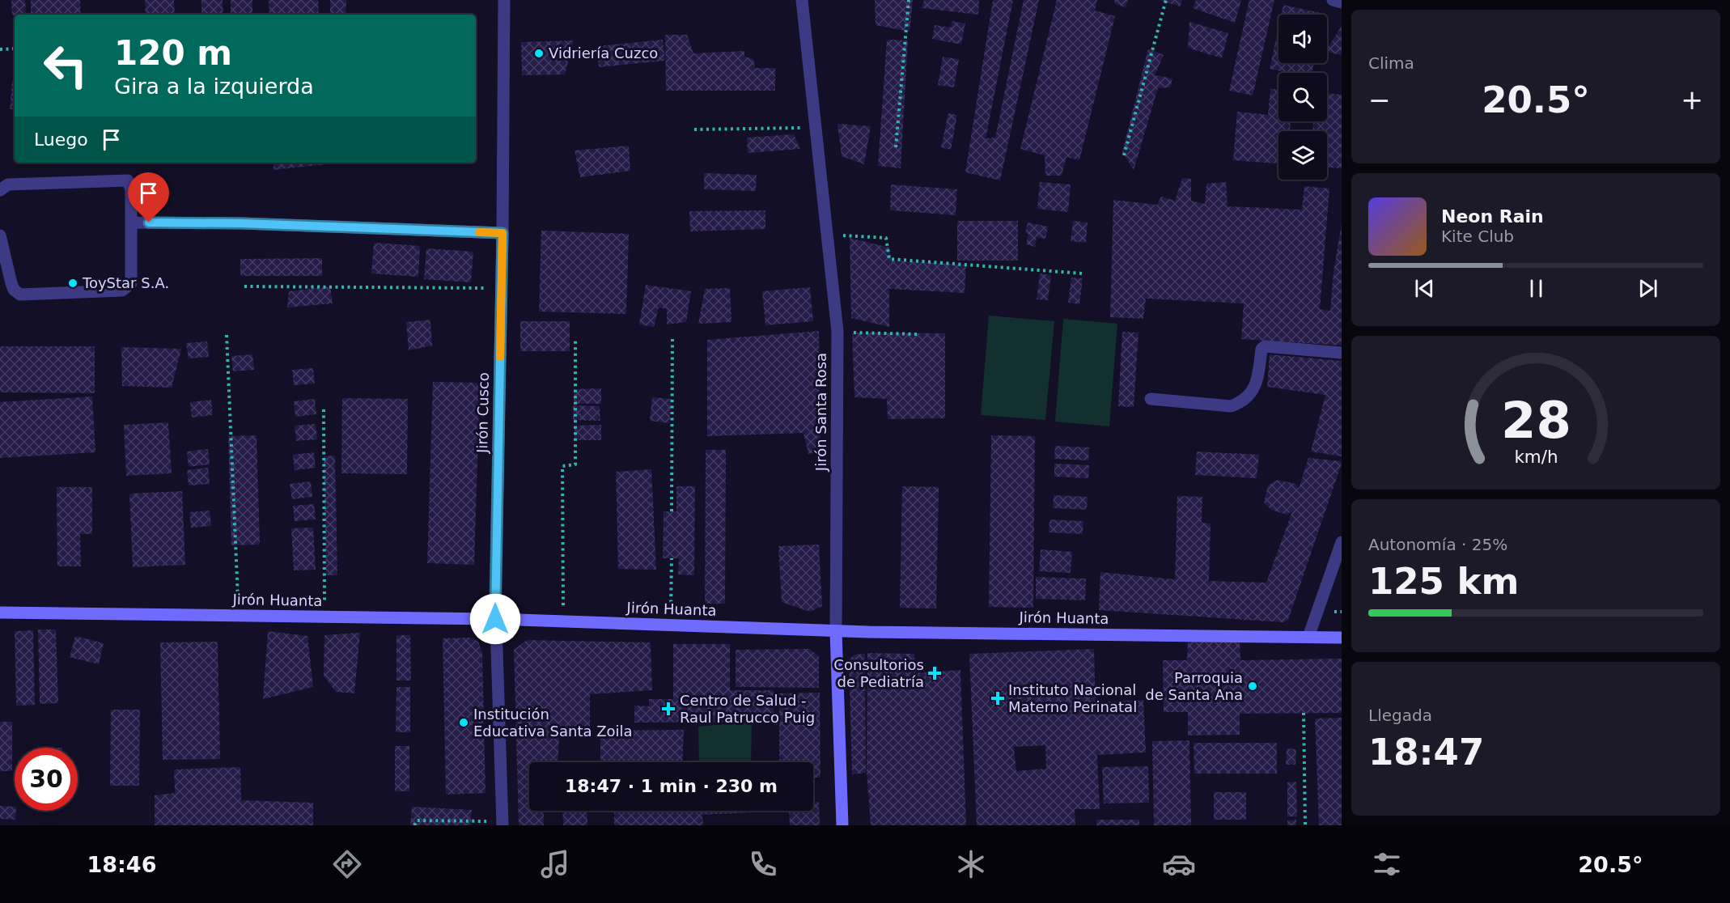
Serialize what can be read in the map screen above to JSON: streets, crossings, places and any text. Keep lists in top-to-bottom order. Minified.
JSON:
{"streets":{"street":["Jirón Santa Rosa","Jirón Cusco","Jirón Huanta"]},"crossings":[["Jirón Santa Rosa","Jirón Huanta"],["Jirón Cusco","Jirón Huanta"]],"places":{"other":["Vidriería Cuzco","ToyStar S.A.","Parroquia de Santa Ana","Institución Educativa Santa Zoila"],"health":["Consultorios de Pediatría","Instituto Nacional Materno Perinatal","Centro de Salud - Raul Patrucco Puig"]},"page":{"tile":["Clima",["Autonomía · 25%","125 km"],["Llegada","18:47"]],"turn":["120 m","Gira a la izquierda"],"heat":["−","20.5°","+"],"then":"Luego","song":["Neon Rain","Kite Club"],"limit":"30","trip":"18:47 · 1 min · 230 m","tabs":["18:46","20.5°"],"gauge":["28","km/h"]}}
